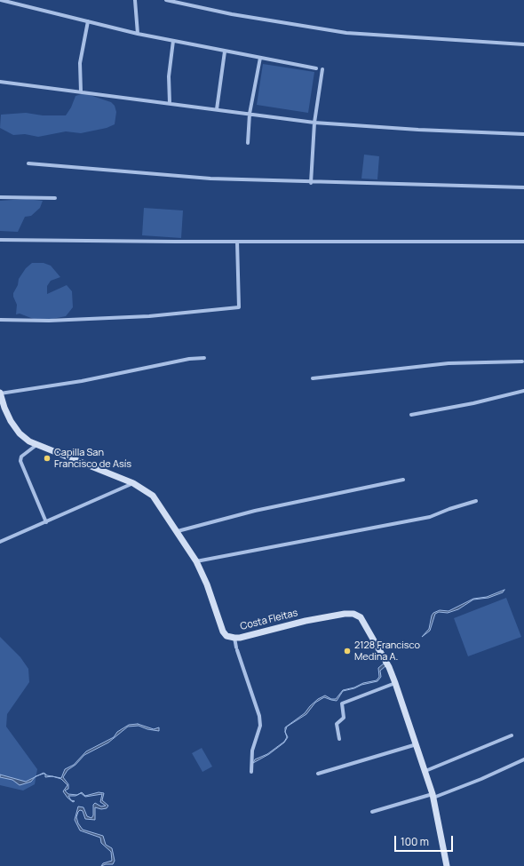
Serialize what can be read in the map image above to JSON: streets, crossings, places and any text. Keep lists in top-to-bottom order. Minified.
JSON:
{"streets":{"main road":["Costa Fleitas"]},"places":["Capilla San Francisco de Asís","2128 Francisco Medina A."],"scale_bar":"100 m"}
